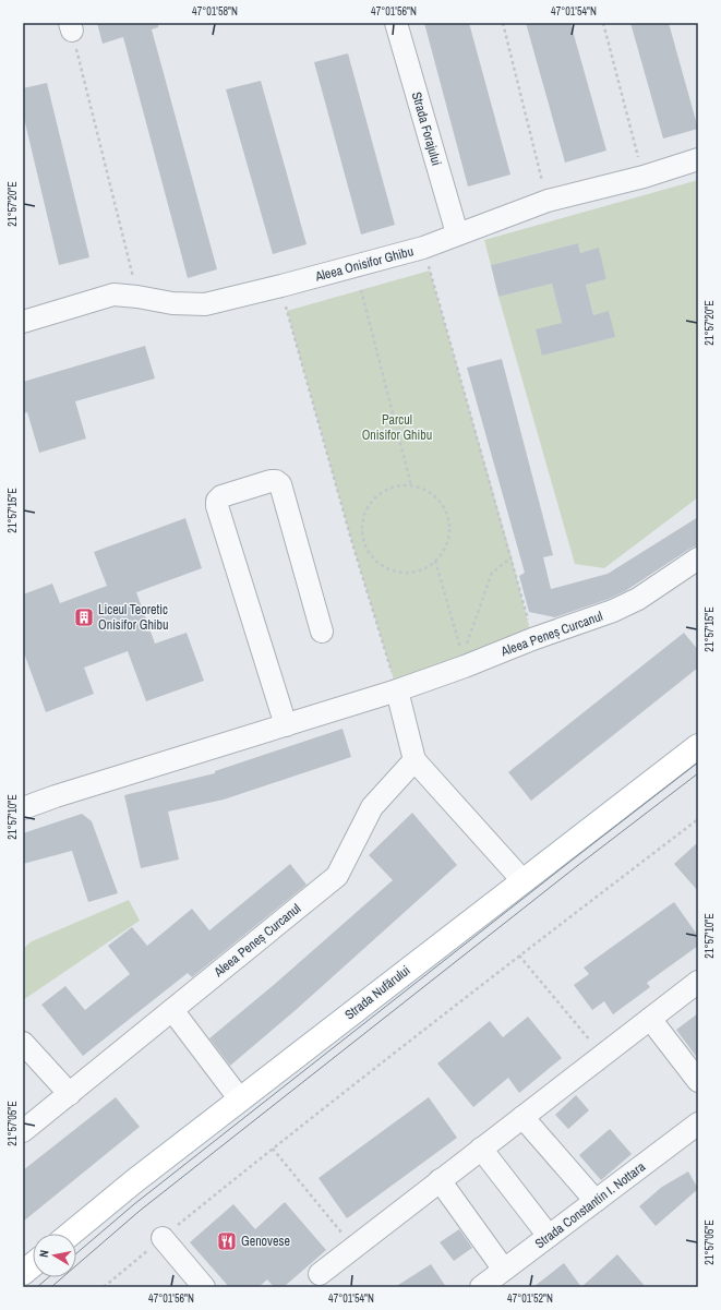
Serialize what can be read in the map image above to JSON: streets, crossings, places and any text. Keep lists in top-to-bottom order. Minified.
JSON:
{"streets":{"main road":["Strada Nufărului"],"street":["Strada Forajului","Aleea Onisifor Ghibu","Aleea Peneș Curcanul","Strada Constantin I. Nottara"]},"crossings":[["Strada Forajului","Aleea Onisifor Ghibu"]],"parks":["Parcul Onisifor Ghibu"],"places":{"building":["Liceul Teoretic Onisifor Ghibu"],"restaurant":["Genovese"]},"north":"left","coordinates":["47°01'58\"N","47°01'56\"N","47°01'54\"N","21°57'20\"E","21°57'15\"E","21°57'10\"E","21°57'05\"E","47°01'52\"N"]}
